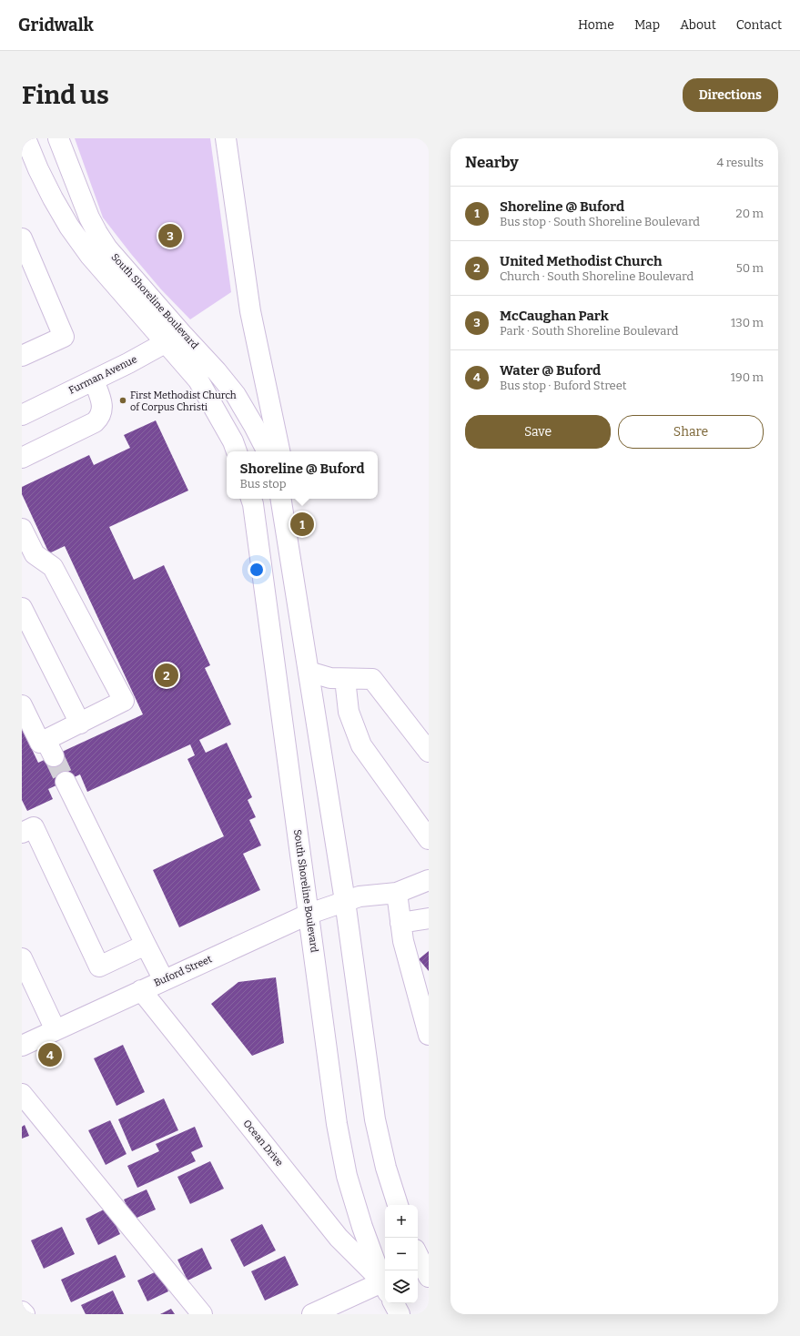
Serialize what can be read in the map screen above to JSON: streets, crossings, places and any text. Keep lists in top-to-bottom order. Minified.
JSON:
{"streets":{"main road":["South Shoreline Boulevard","Furman Avenue","Buford Street","Ocean Drive"]},"crossings":[["South Shoreline Boulevard","Furman Avenue"],["South Shoreline Boulevard","Buford Street"],["Buford Street","Ocean Drive"]],"places":["First Methodist Church of Corpus Christi"],"page":{"header":"Gridwalk","nav":["Home","Map","About","Contact"],"buttons":["Directions",["Save","Share"]],"title":"Find us","heading":["Nearby","4 results"],"list":[{"mark":"1","name":"Shoreline @ Buford","note":"Bus stop · South Shoreline Boulevard","value":"20 m"},{"mark":"2","name":"United Methodist Church","note":"Church · South Shoreline Boulevard","value":"50 m"},{"mark":"3","name":"McCaughan Park","note":"Park · South Shoreline Boulevard","value":"130 m"},{"mark":"4","name":"Water @ Buford","note":"Bus stop · Buford Street","value":"190 m"}],"pins":["3","1","2","4"],"popup":["Shoreline @ Buford","Bus stop"],"map_buttons":["+","−"]}}
